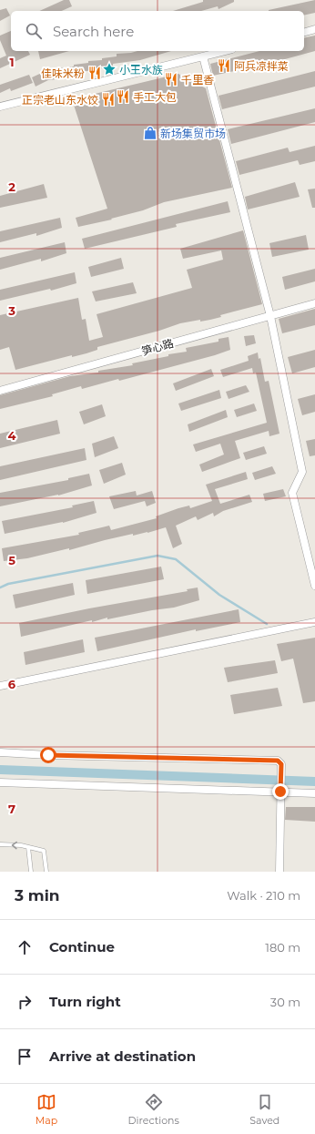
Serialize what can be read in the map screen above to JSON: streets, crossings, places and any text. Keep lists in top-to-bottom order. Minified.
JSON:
{"streets":{"street":["笋心路"]},"places":{"restaurant":["阿兵凉拌菜","佳味米粉","千里香","手工大包","正宗老山东水饺"],"place":["小王水族"],"shop":["新场集贸市场"]},"page":{"search":"Search here","heading":["3 min","Walk · 210 m"],"list":[["Continue","180 m"],["Turn right","30 m"],"Arrive at destination"],"nav":["Map","Directions","Saved"]},"grid":{"rows":["1","2","3","4","5","6","7"]}}
